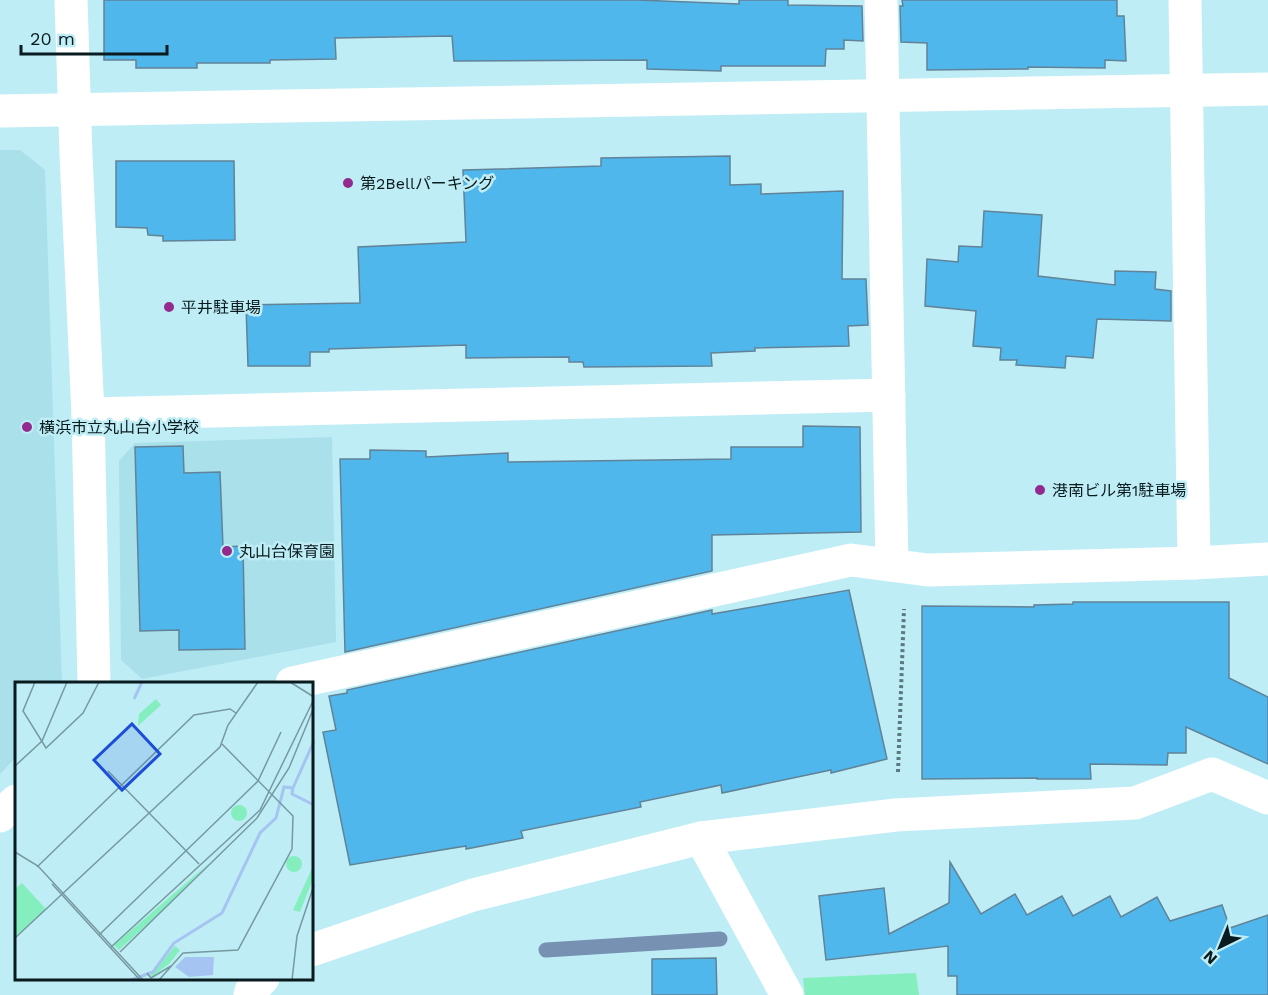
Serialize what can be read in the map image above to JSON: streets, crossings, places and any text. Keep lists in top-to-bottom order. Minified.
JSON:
{"places":["第2Bellパーキング","平井駐車場","横浜市立丸山台小学校","港南ビル第1駐車場","丸山台保育園"],"scale_bar":"20 m","north":"bottom left"}
